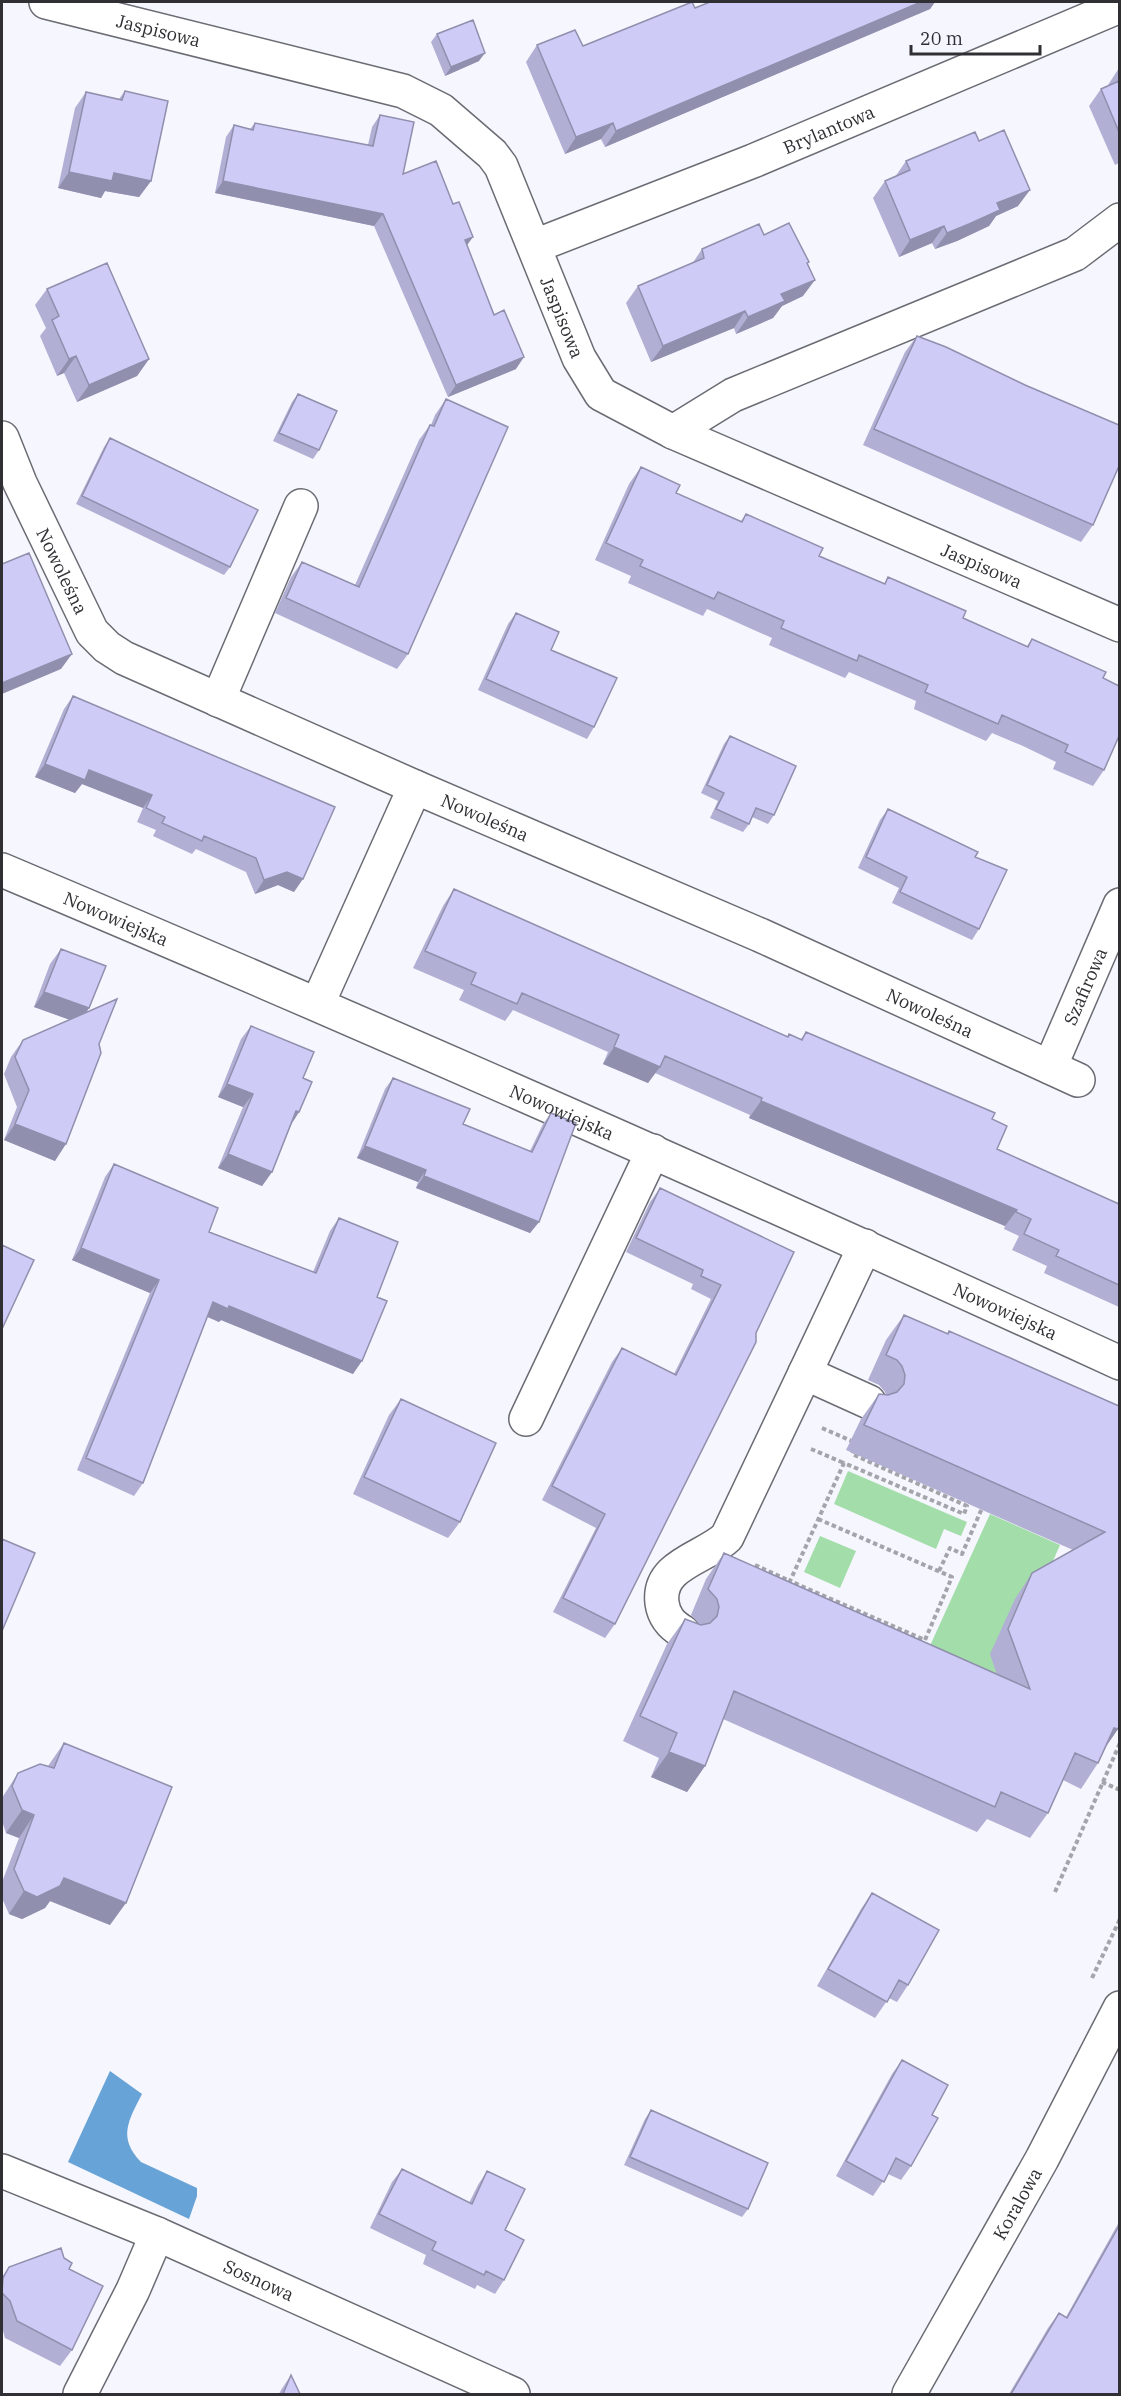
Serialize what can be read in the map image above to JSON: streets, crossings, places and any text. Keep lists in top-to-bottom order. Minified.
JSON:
{"streets":{"street":["Jaspisowa","Brylantowa","Nowoleśna","Nowowiejska","Szafirowa","Koralowa","Sosnowa"]},"crossings":[["Jaspisowa","Brylantowa"],["Nowoleśna","Szafirowa"]],"scale_bar":"20 m"}
